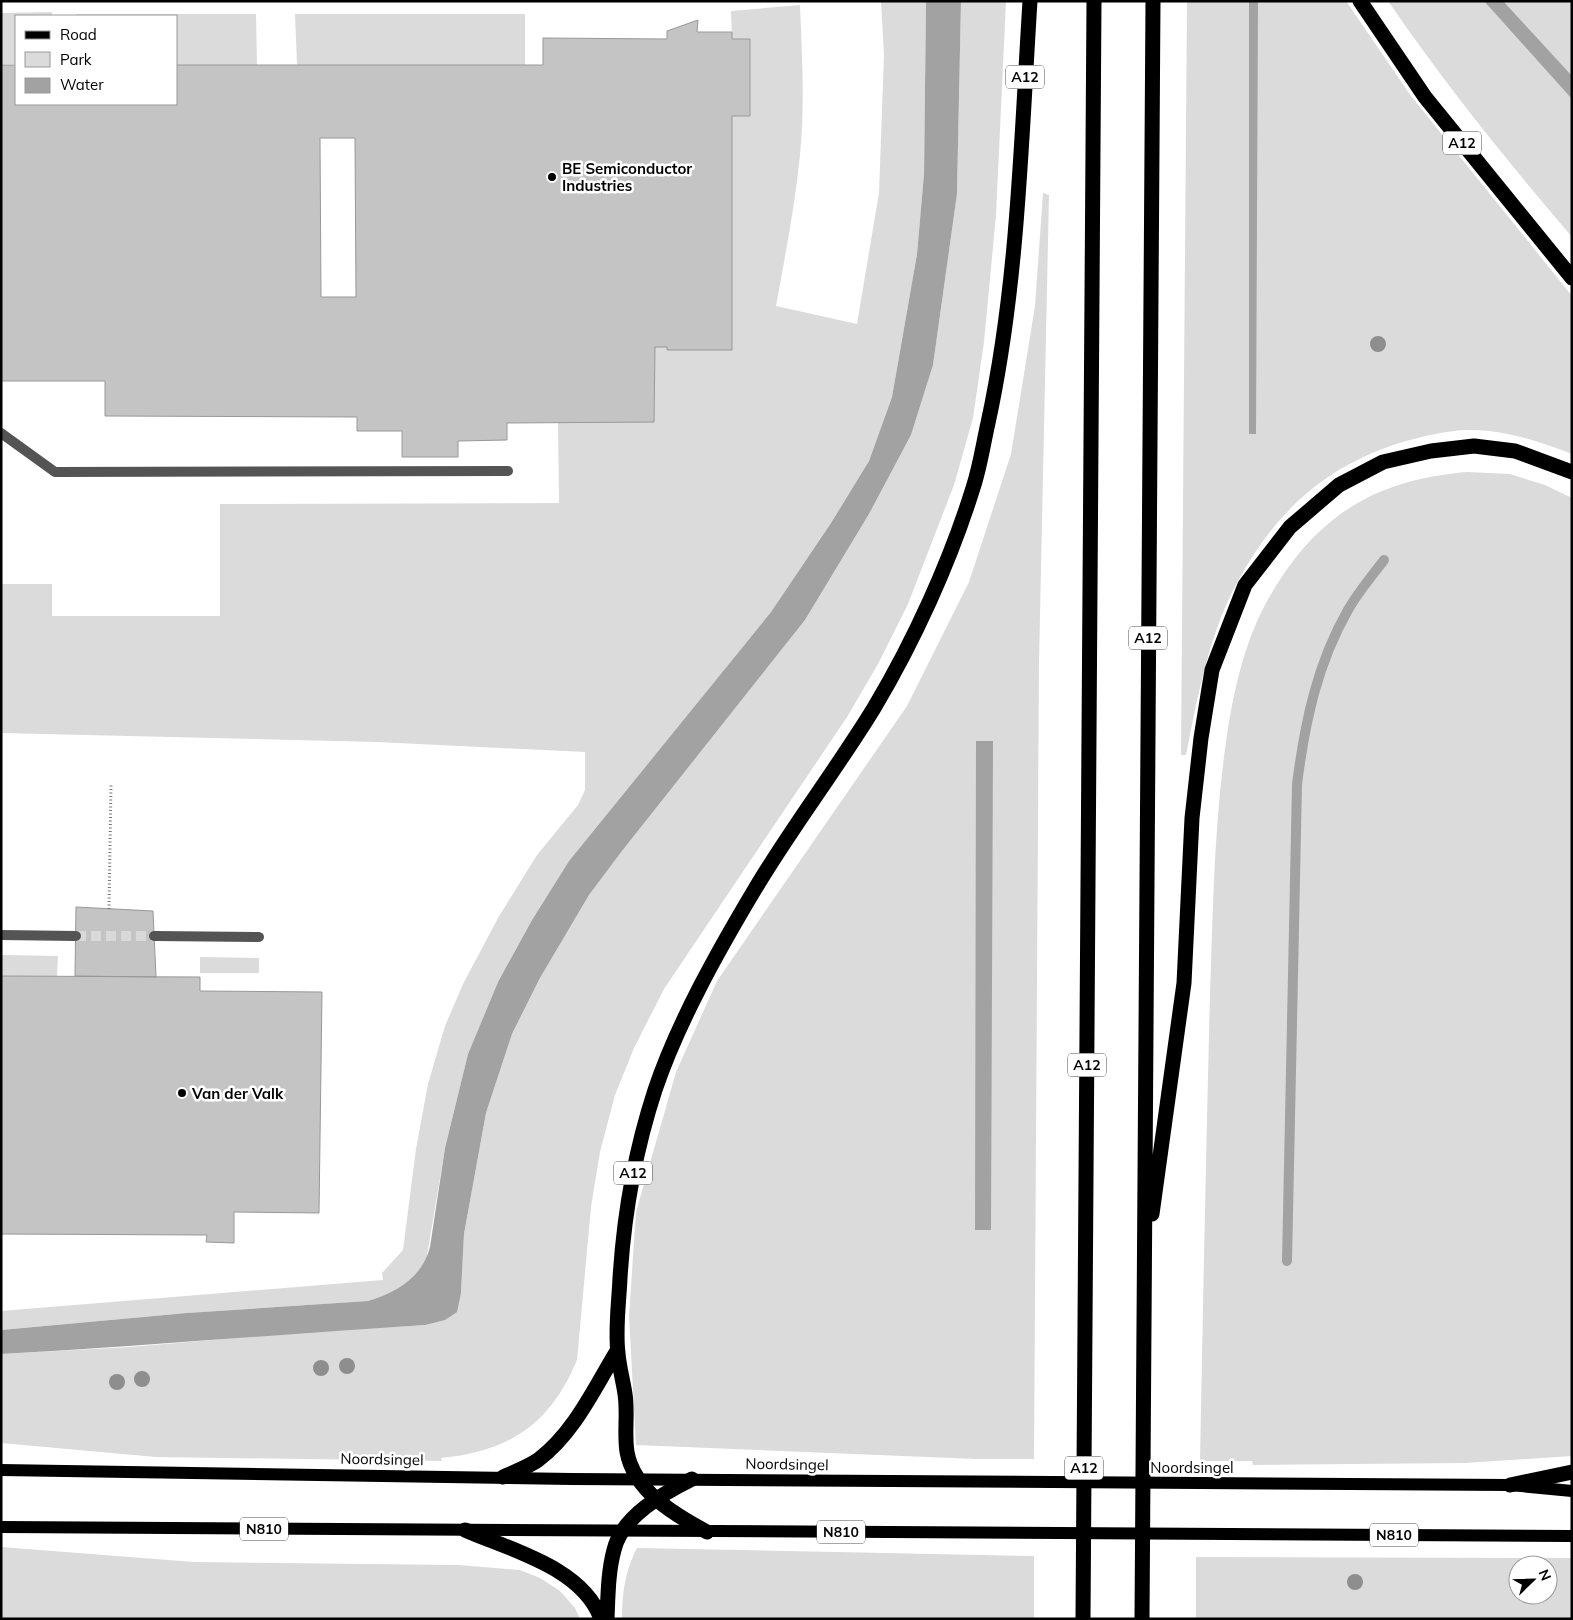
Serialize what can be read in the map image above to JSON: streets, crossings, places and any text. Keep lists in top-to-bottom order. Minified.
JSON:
{"streets":{"highway":["A12"],"main road":["Noordsingel","N810"]},"crossings":[["A12","Noordsingel"],["A12","N810"]],"places":["BE Semiconductor Industries","Van der Valk"],"legend":["Road","Park","Water"],"north":"top right"}
